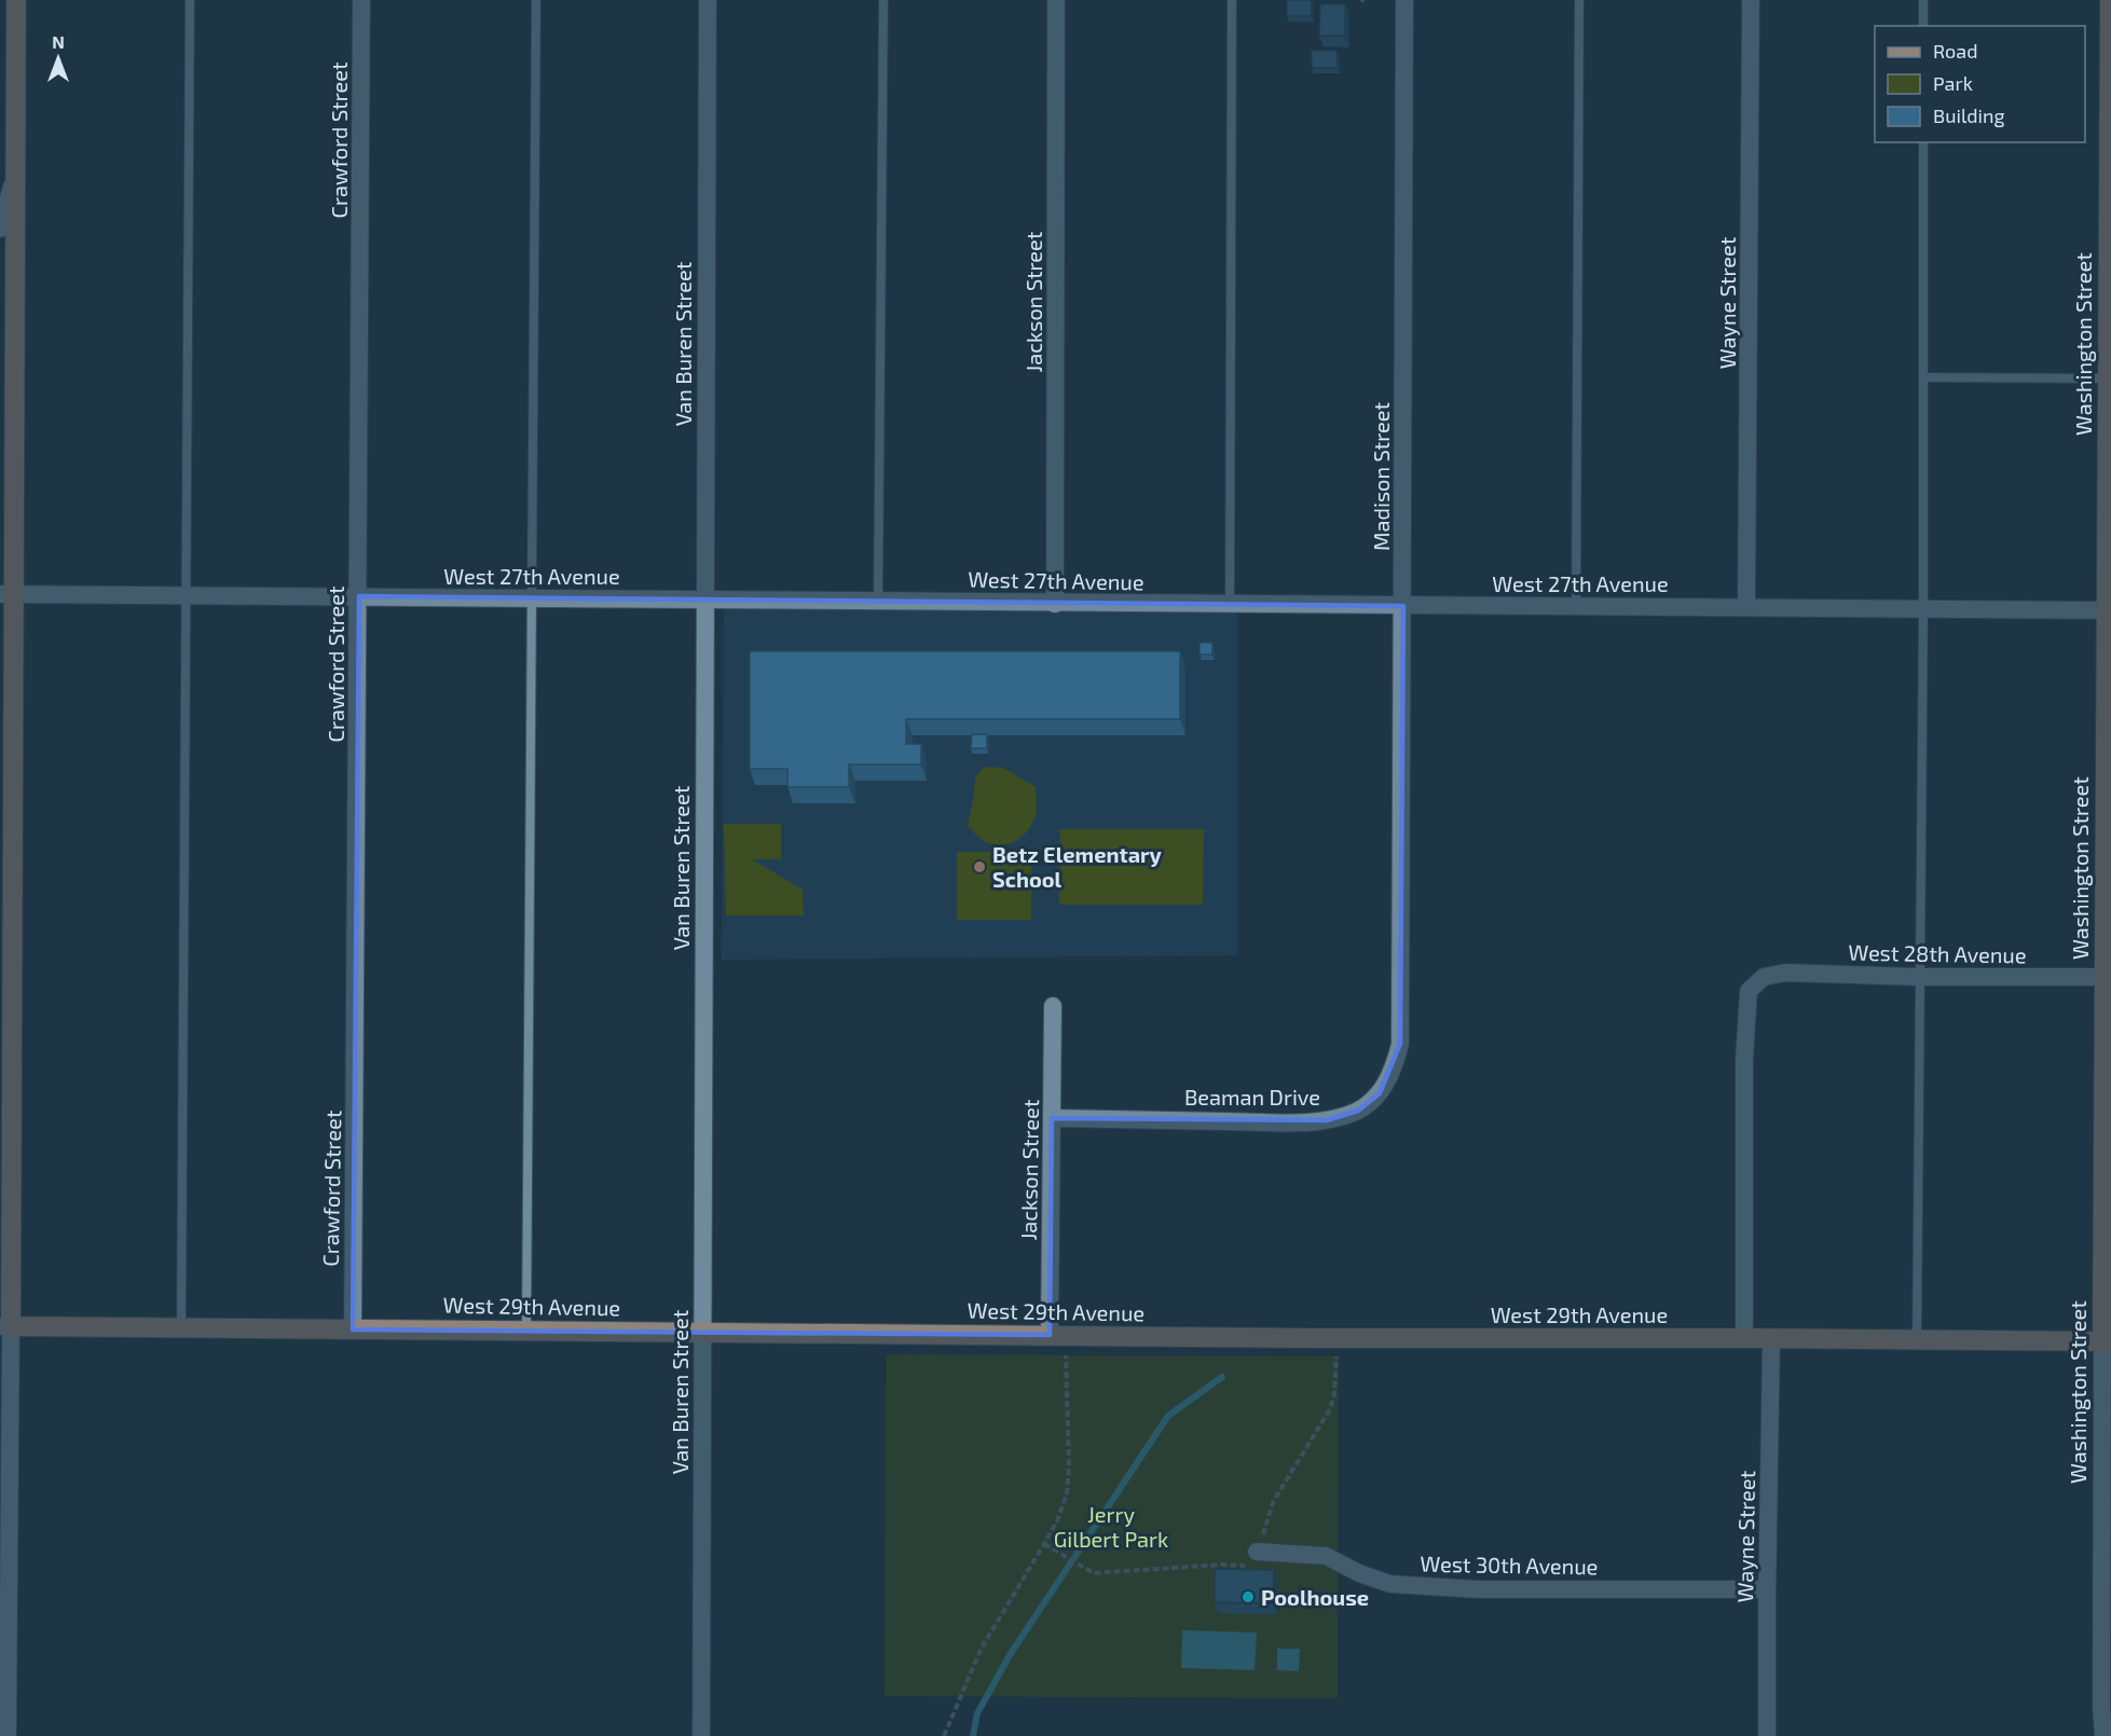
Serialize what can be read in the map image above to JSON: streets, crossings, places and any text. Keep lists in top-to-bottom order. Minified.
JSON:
{"streets":{"street":["Crawford Street","Jackson Street","Wayne Street","Van Buren Street","Washington Street","Madison Street","West 27th Avenue","West 28th Avenue","Beaman Drive","West 29th Avenue","West 30th Avenue"]},"crossings":[["Crawford Street","West 27th Avenue"],["Crawford Street","West 29th Avenue"],["Jackson Street","West 27th Avenue"],["Jackson Street","Beaman Drive"],["Jackson Street","West 29th Avenue"],["Wayne Street","West 27th Avenue"],["Wayne Street","West 29th Avenue"],["Wayne Street","West 30th Avenue"],["Van Buren Street","West 27th Avenue"],["Van Buren Street","West 29th Avenue"],["Washington Street","West 27th Avenue"],["Washington Street","West 28th Avenue"],["Washington Street","West 29th Avenue"],["Madison Street","West 27th Avenue"],["Madison Street","Beaman Drive"],["West 28th Avenue","West 29th Avenue"]],"parks":["Jerry Gilbert Park"],"places":["Betz Elementary School","Poolhouse"],"legend":["Road","Park","Building"],"north":"top"}
